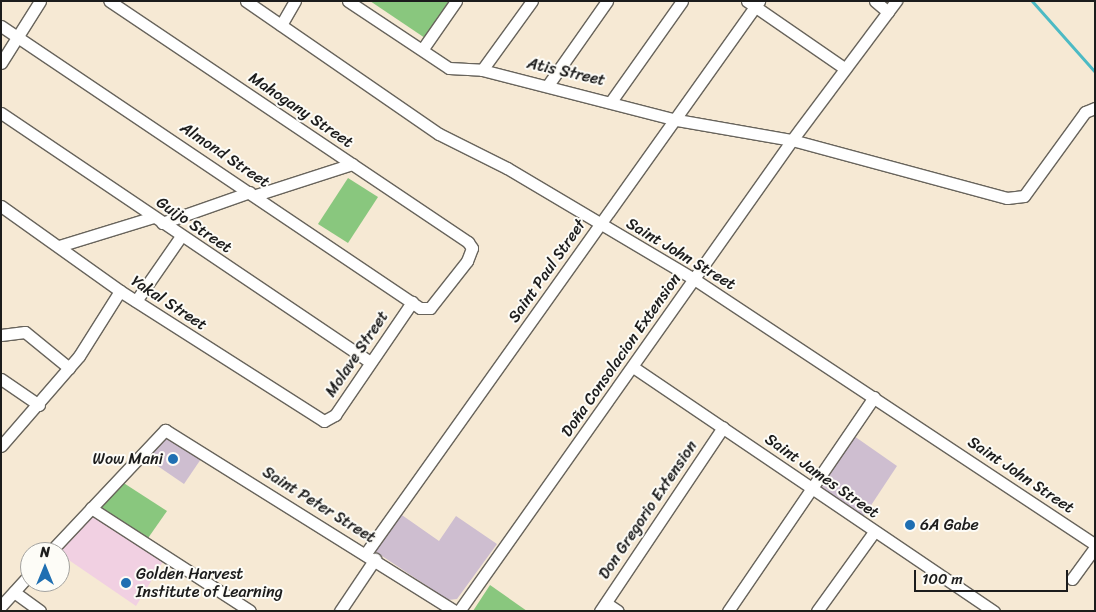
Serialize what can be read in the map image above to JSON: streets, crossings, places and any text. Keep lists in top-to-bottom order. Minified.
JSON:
{"streets":{"street":["Atis Street","Mahogany Street","Almond Street","Guijo Street","Saint John Street","Saint Paul Street","Yakal Street","Molave Street","Doña Consolacion Extension","Saint James Street","Saint Peter Street","Don Gregorio Extension"]},"crossings":[["Atis Street","Saint Paul Street"],["Atis Street","Doña Consolacion Extension"],["Mahogany Street","Almond Street"],["Mahogany Street","Molave Street"],["Almond Street","Molave Street"],["Guijo Street","Molave Street"],["Saint John Street","Saint Paul Street"],["Saint John Street","Doña Consolacion Extension"],["Saint Paul Street","Saint Peter Street"],["Yakal Street","Molave Street"],["Doña Consolacion Extension","Saint James Street"],["Saint James Street","Don Gregorio Extension"]],"places":["Wow Mani","6A Gabe","Golden Harvest Institute of Learning"],"scale_bar":"100 m","north":"top"}
